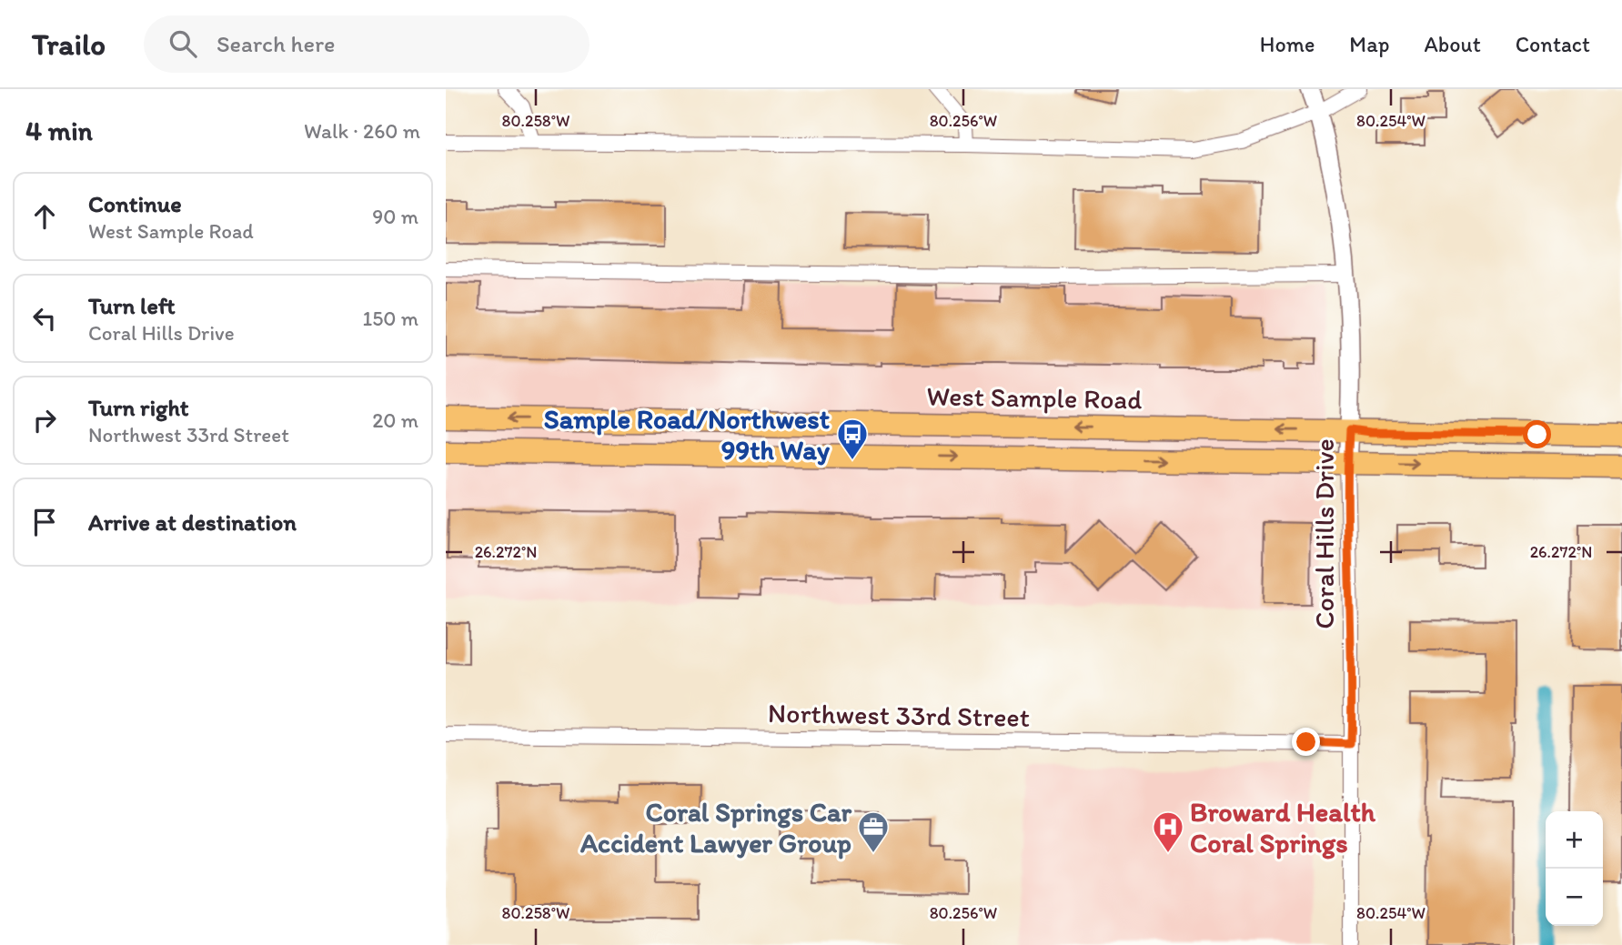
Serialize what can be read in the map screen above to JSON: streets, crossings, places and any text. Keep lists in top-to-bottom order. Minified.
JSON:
{"streets":{"main road":["West Sample Road"],"street":["Coral Hills Drive","Northwest 33rd Street"]},"crossings":[["West Sample Road","Coral Hills Drive"],["Coral Hills Drive","Northwest 33rd Street"]],"places":{"bus stop":["Sample Road/Northwest 99th Way"],"office":["Coral Springs Car Accident Lawyer Group"],"hospital":["Broward Health Coral Springs"]},"page":{"header":"Trailo","search":"Search here","nav":["Home","Map","About","Contact"],"heading":["4 min","Walk · 260 m"],"list":[["Continue","West Sample Road","90 m"],["Turn left","Coral Hills Drive","150 m"],["Turn right","Northwest 33rd Street","20 m"],"Arrive at destination"],"map_buttons":["+","−"]},"coordinates":["80.258°W","80.256°W","80.254°W","26.272°N"]}
